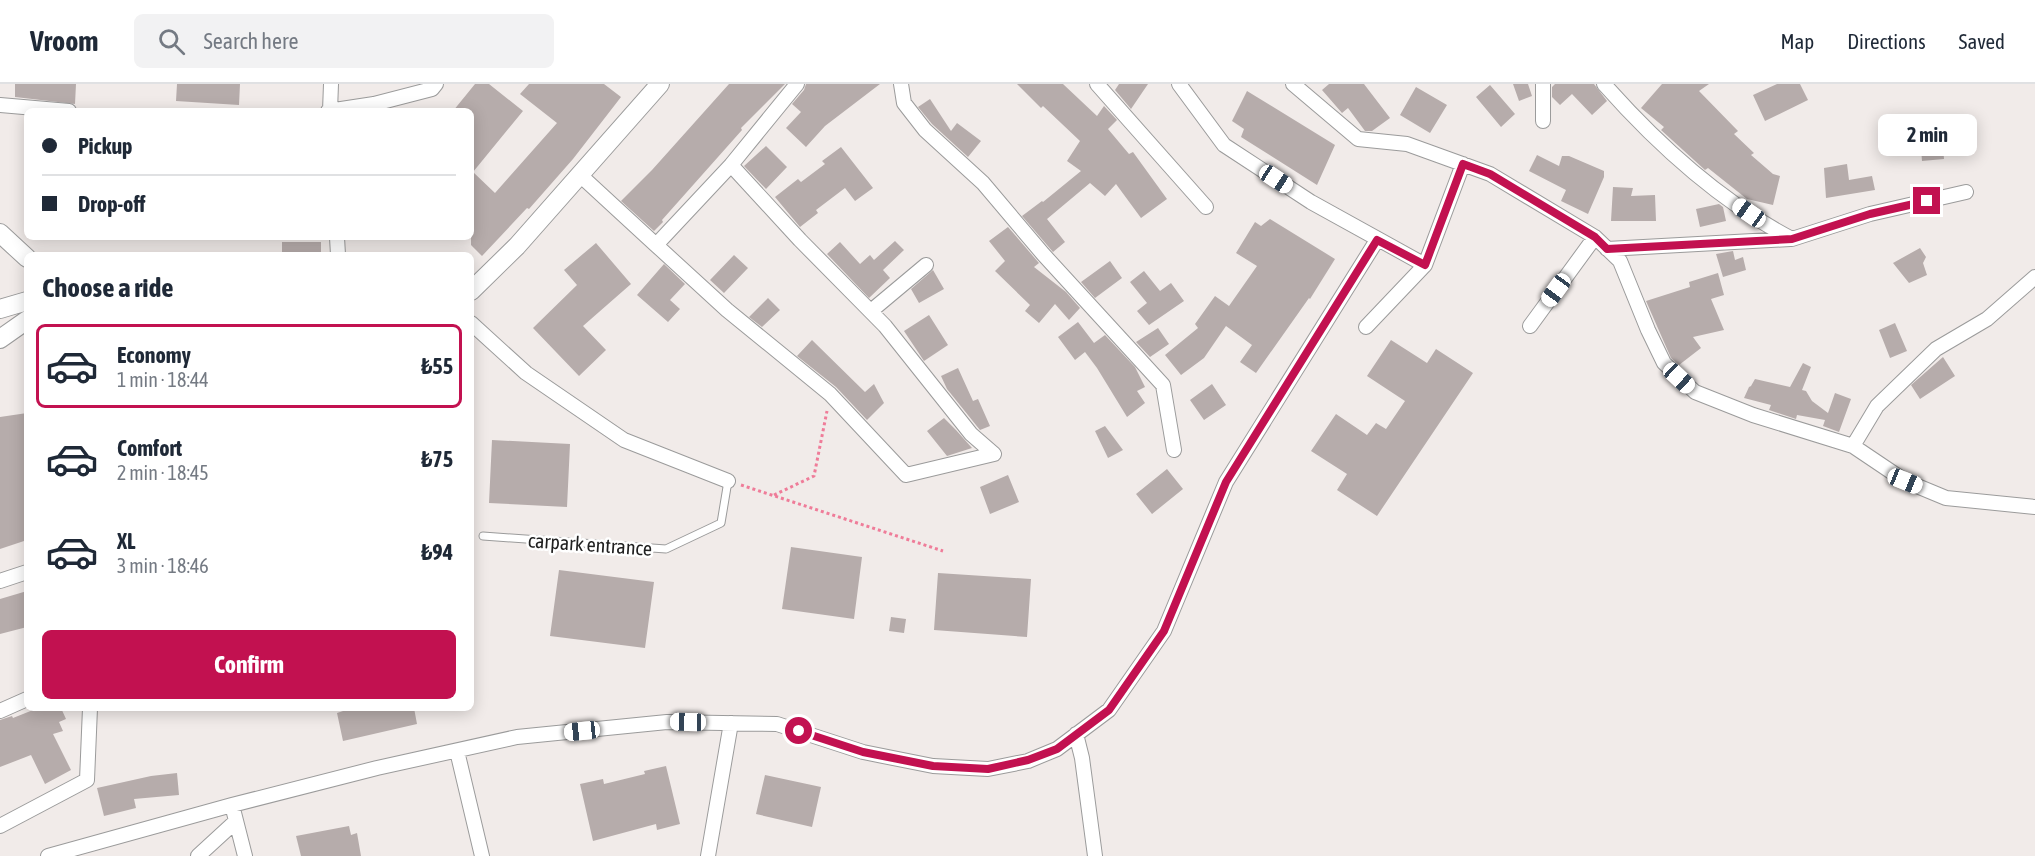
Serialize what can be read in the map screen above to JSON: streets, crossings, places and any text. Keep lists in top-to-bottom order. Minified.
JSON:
{"streets":{"lane":["carpark entrance"]},"page":{"header":"Vroom","search":"Search here","nav":["Map","Directions","Saved"],"banner":["Pickup","Drop-off"],"bubble":"2 min","heading":"Choose a ride","list":[{"name":"Economy","note":"1 min · 18:44","value":"₺55"},{"name":"Comfort","note":"2 min · 18:45","value":"₺75"},{"name":"XL","note":"3 min · 18:46","value":"₺94"}],"buttons":"Confirm"}}
